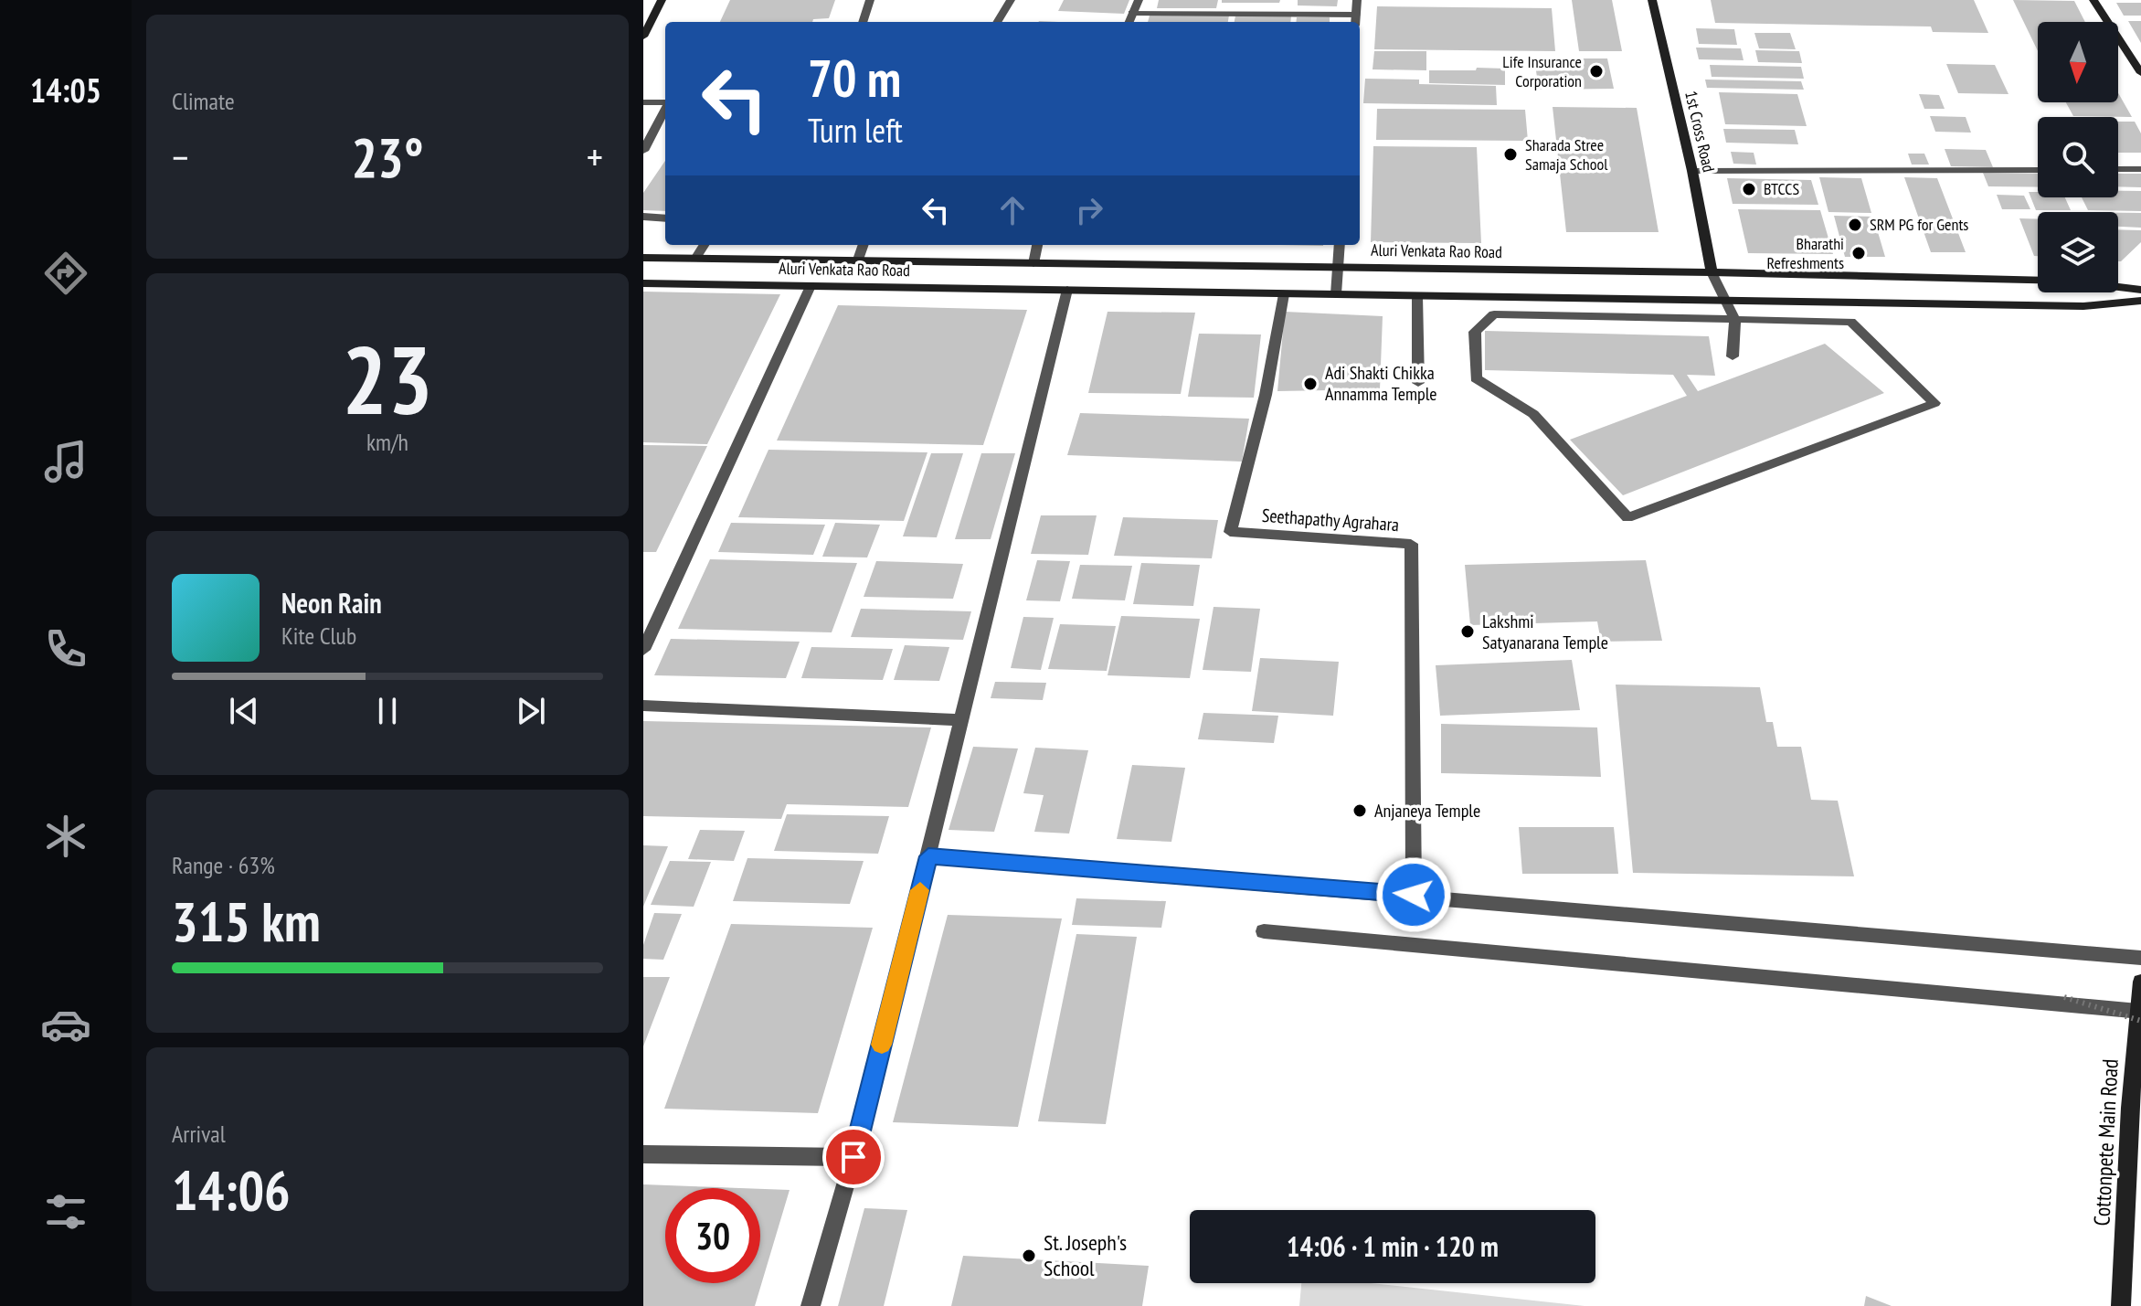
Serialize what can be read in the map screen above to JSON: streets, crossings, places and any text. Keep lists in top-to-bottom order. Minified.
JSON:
{"streets":{"main road":["1st Cross Road","Aluri Venkata Rao Road","Cottonpete Main Road"],"street":["Seethapathy Agrahara"]},"crossings":[["1st Cross Road","Aluri Venkata Rao Road"],["Aluri Venkata Rao Road","Seethapathy Agrahara"]],"places":["Life Insurance Corporation","Sharada Stree Samaja School","BTCCS","SRM PG for Gents","Bharathi Refreshments","Adi Shakti Chikka Annamma Temple","Lakshmi Satyanarana Temple","Anjaneya Temple","St. Joseph's School"],"north":"bottom","page":{"tabs":"14:05","tile":["Climate",["23","km/h"],["Range · 63%","315 km"],["Arrival","14:06"]],"turn":["70 m","Turn left"],"heat":["−","23°","+"],"song":["Neon Rain","Kite Club"],"limit":"30","trip":"14:06 · 1 min · 120 m"}}
